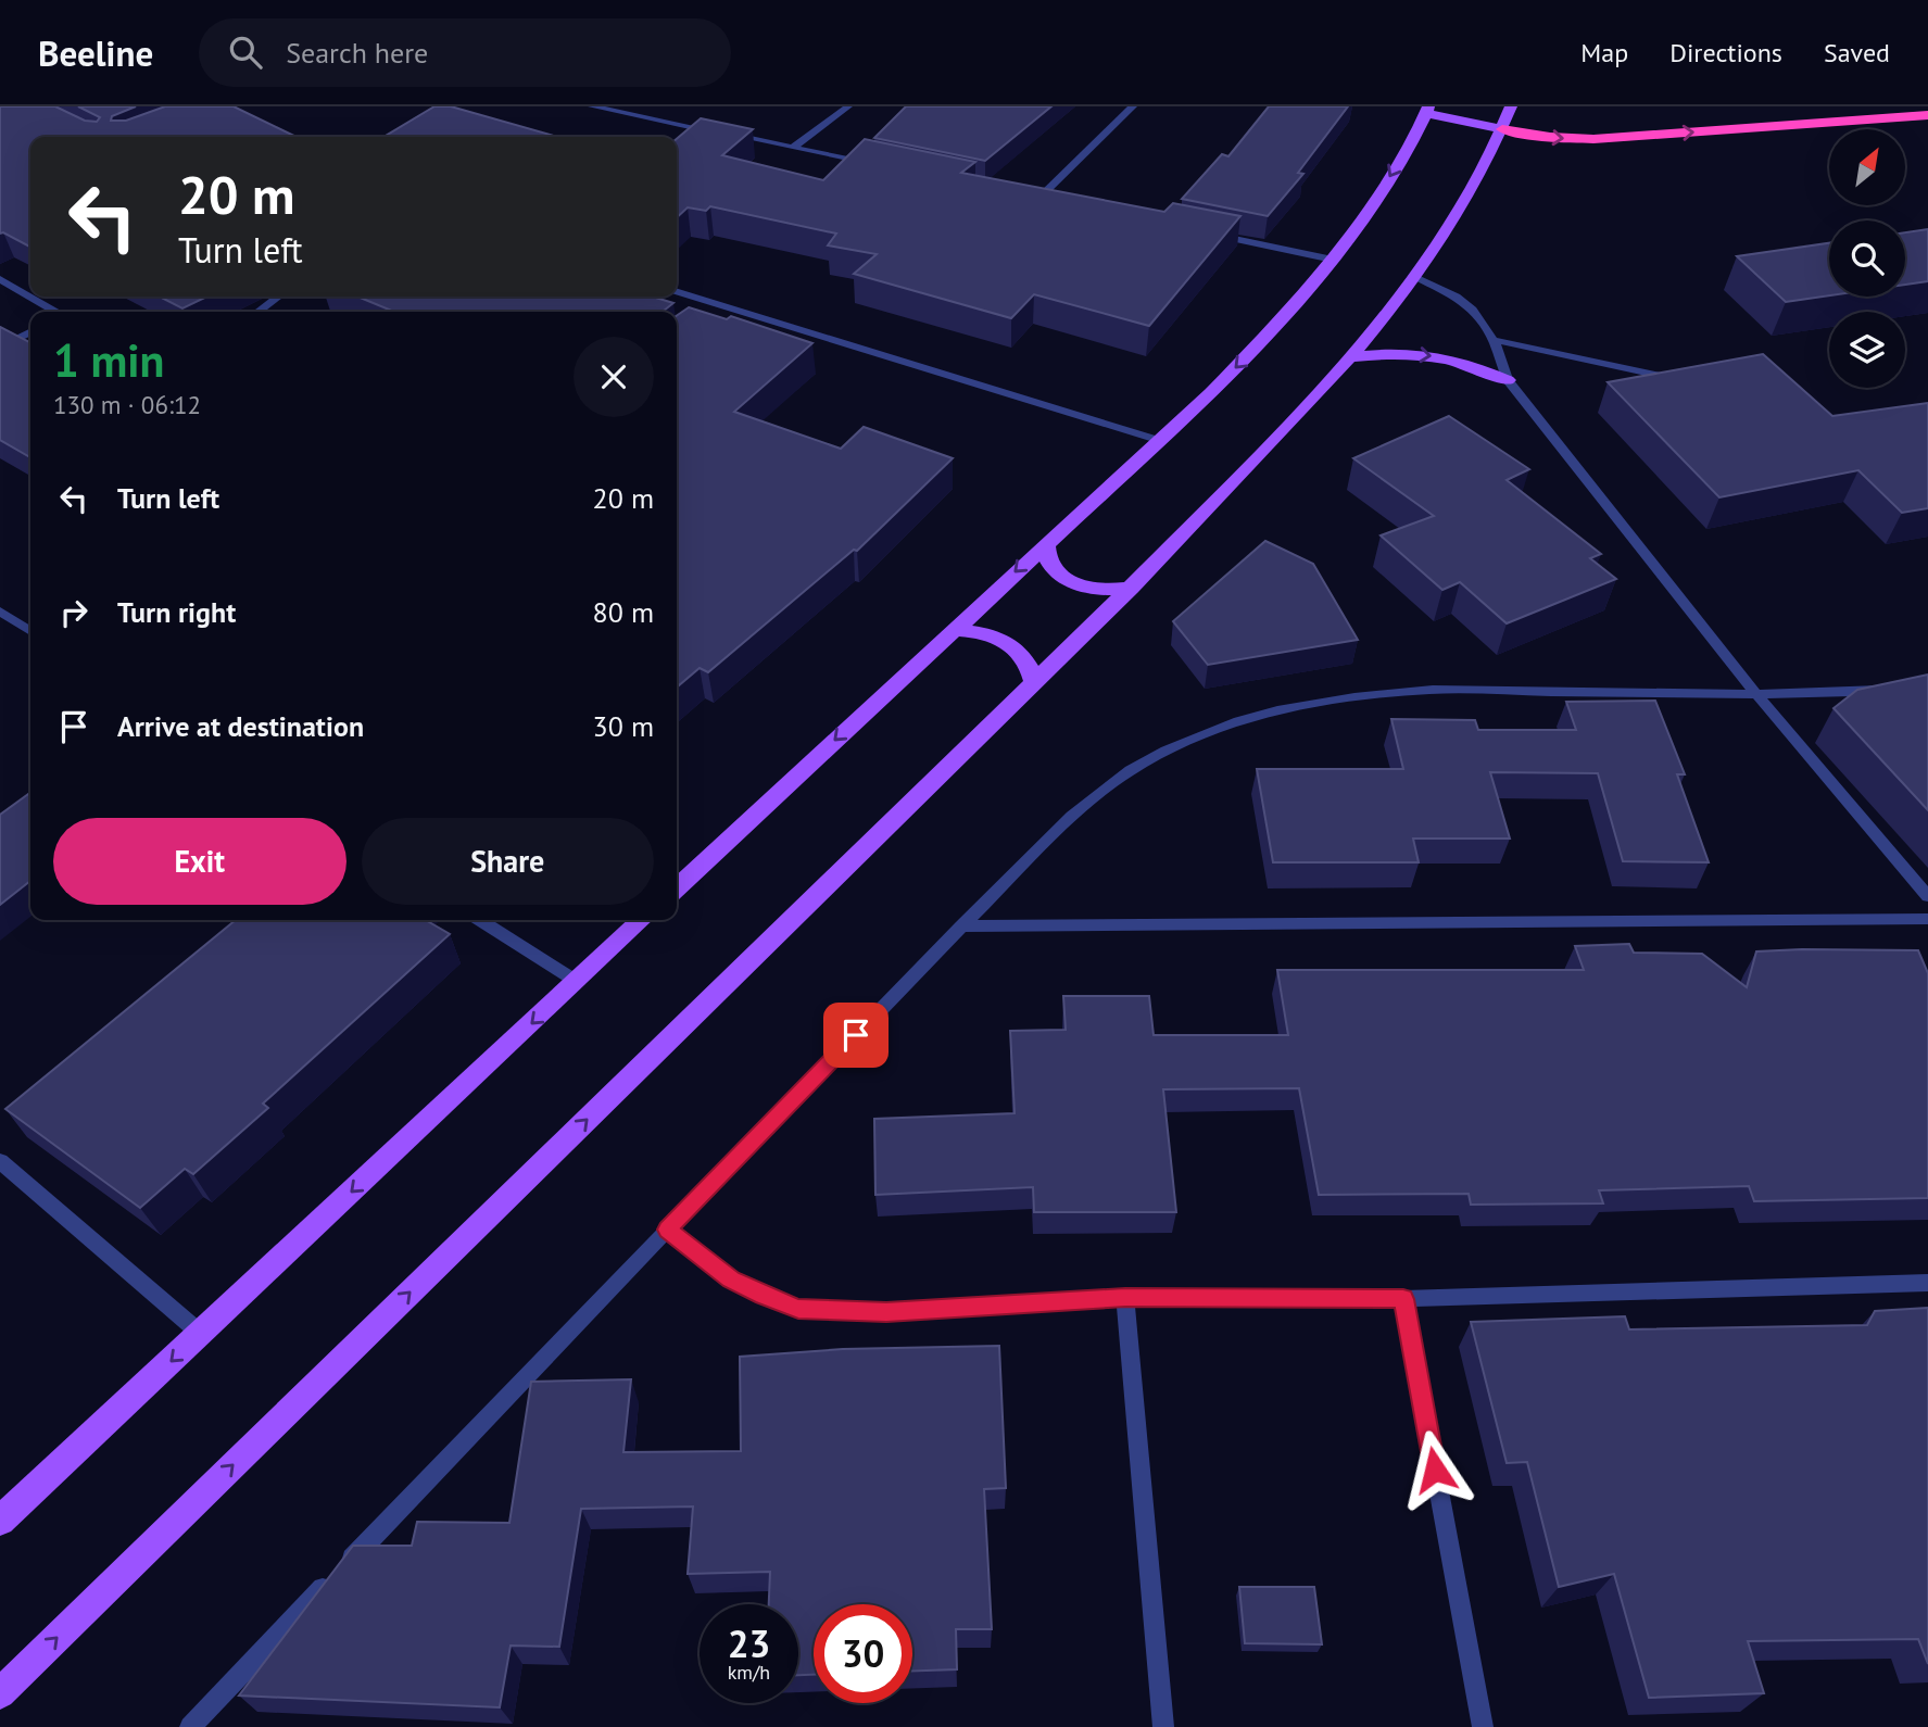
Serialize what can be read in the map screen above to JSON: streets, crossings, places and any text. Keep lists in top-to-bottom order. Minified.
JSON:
{"north":"top right","page":{"header":"Beeline","search":"Search here","nav":["Map","Directions","Saved"],"turn":["20 m","Turn left"],"heading":["1 min","130 m · 06:12"],"list":[{"name":"Turn left","value":"20 m"},{"name":"Turn right","value":"80 m"},{"name":"Arrive at destination","value":"30 m"}],"buttons":["Exit","Share"],"speed":"23 km/h","limit":"30"}}
